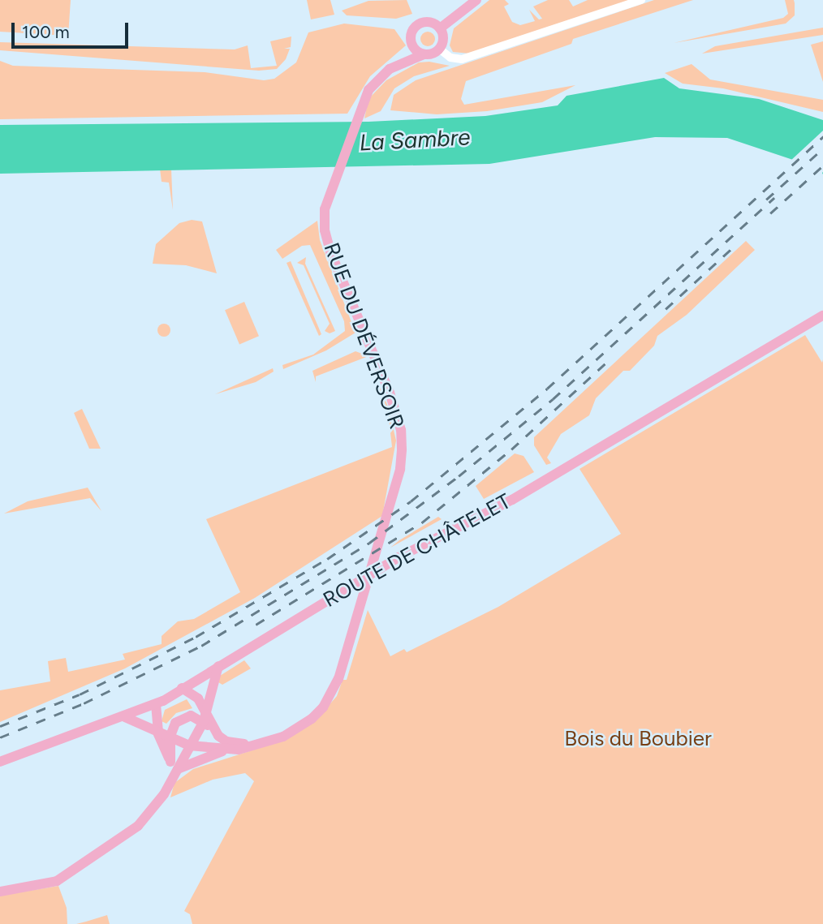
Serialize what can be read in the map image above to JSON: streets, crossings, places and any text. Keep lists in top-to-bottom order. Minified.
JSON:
{"streets":{"main road":["RUE DU DÉVERSOIR","ROUTE DE CHÂTELET"]},"crossings":[["RUE DU DÉVERSOIR","ROUTE DE CHÂTELET"]],"water":["La Sambre"],"parks":["Bois du Boubier"],"scale_bar":"100 m"}
